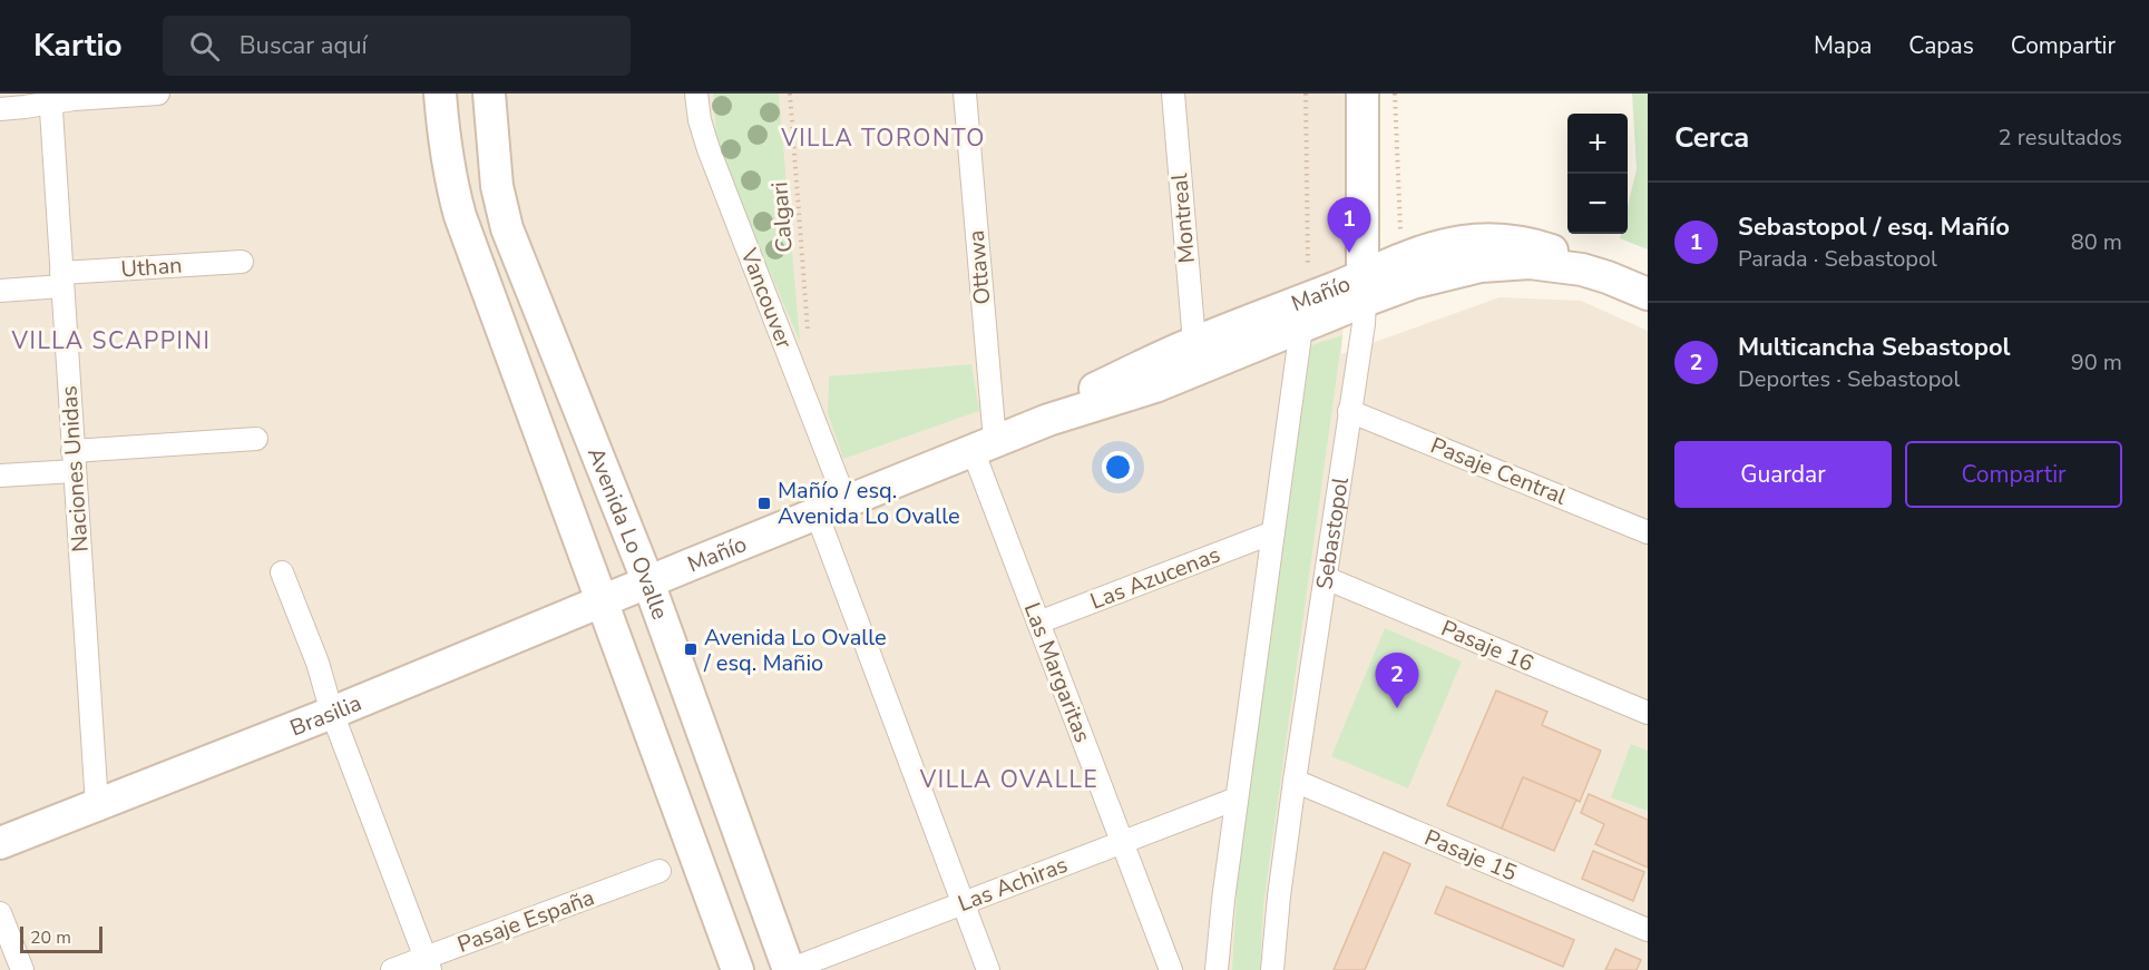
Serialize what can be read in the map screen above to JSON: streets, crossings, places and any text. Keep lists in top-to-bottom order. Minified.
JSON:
{"streets":{"street":["Montreal","Uthan","Ottawa","Mañío","Vancouver","Naciones Unidas","Pasaje Central","Sebastopol","Avenida Lo Ovalle","Las Azucenas","Pasaje 16","Las Margaritas","Brasilia","Pasaje 15","Las Achiras","Pasaje España"],"path":["Calgari"]},"crossings":[["Montreal","Mañío"],["Uthan","Naciones Unidas"],["Ottawa","Mañío"],["Ottawa","Las Margaritas"],["Mañío","Vancouver"],["Mañío","Sebastopol"],["Mañío","Avenida Lo Ovalle"],["Mañío","Las Margaritas"],["Mañío","Brasilia"],["Naciones Unidas","Brasilia"],["Pasaje Central","Sebastopol"],["Sebastopol","Pasaje 16"],["Sebastopol","Pasaje 15"],["Avenida Lo Ovalle","Brasilia"],["Avenida Lo Ovalle","Las Achiras"],["Las Azucenas","Las Margaritas"],["Las Margaritas","Las Achiras"]],"districts":["VILLA TORONTO","VILLA SCAPPINI","VILLA OVALLE"],"places":{"transit":["Mañío / esq. Avenida Lo Ovalle","Avenida Lo Ovalle / esq. Mañio"]},"scale_bar":"20 m","page":{"header":"Kartio","search":"Buscar aquí","nav":["Mapa","Capas","Compartir"],"heading":["Cerca","2 resultados"],"map_buttons":["+","−"],"list":[{"mark":"1","name":"Sebastopol / esq. Mañío","note":"Parada · Sebastopol","value":"80 m"},{"mark":"2","name":"Multicancha Sebastopol","note":"Deportes · Sebastopol","value":"90 m"}],"pins":["1","2"],"buttons":["Guardar","Compartir"],"scale":"20 m"}}
